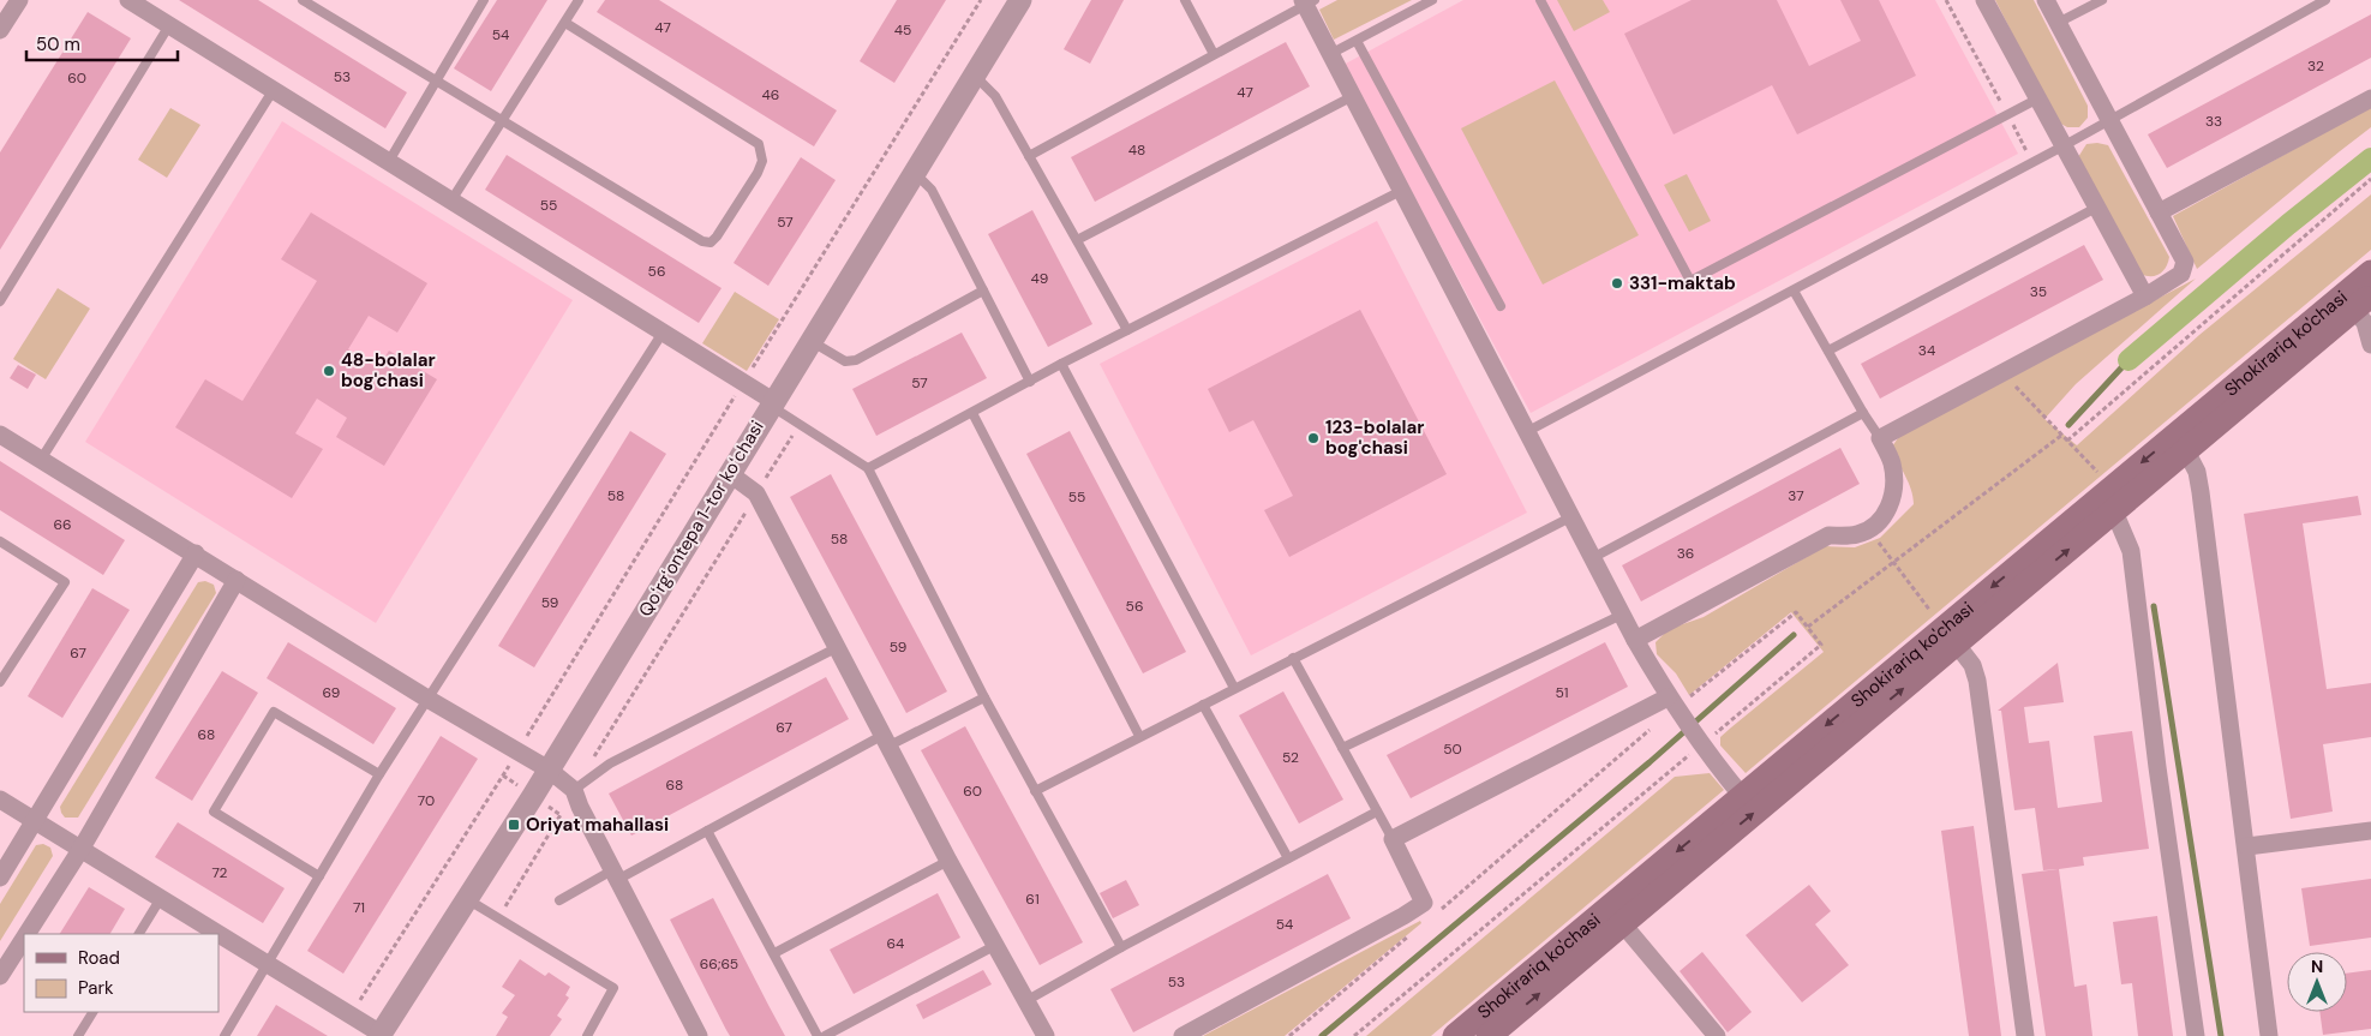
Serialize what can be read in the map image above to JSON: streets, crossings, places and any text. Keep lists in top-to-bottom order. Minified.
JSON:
{"streets":{"main road":["Shokirariq ko'chasi"],"street":["Qoʻrgʻontepa 1-tor koʻchasi"]},"places":{"other":["331-maktab","48-bolalar bog'chasi","123-bolalar bog'chasi"],"transit":["Oriyat mahallasi"]},"house_numbers":["47","45","54","32","53","60","47","46","33","48","55","57","56","49","35","34","57","58","37","55","66","58","36","59","56","59","67","69","51","67","68","50","52","68","60","70","72","61","71","54","64","66;65","53"],"legend":["Road","Park"],"scale_bar":"50 m","north":"top"}
